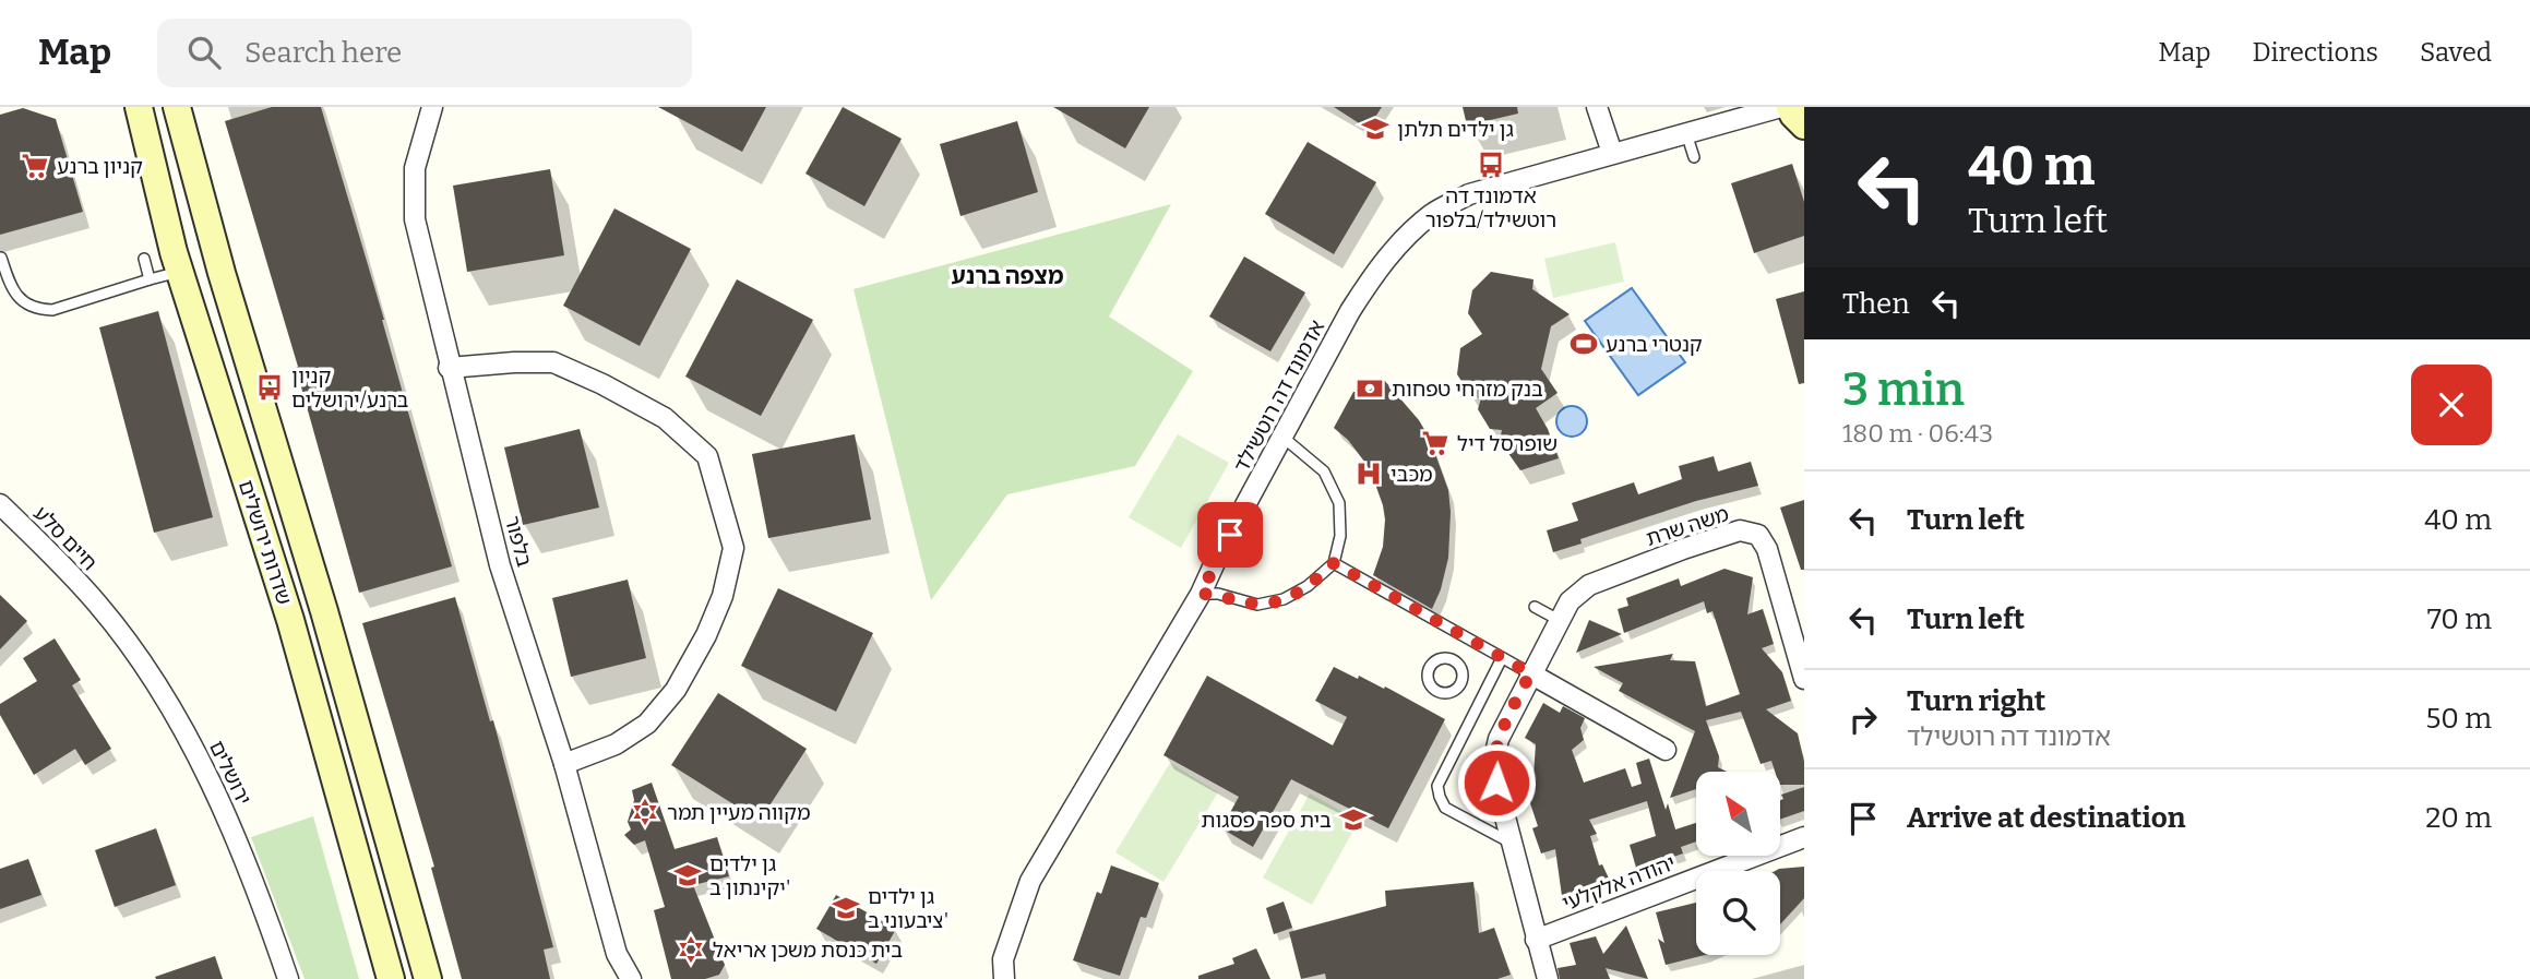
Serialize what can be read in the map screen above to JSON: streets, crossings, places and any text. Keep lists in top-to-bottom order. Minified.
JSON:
{"streets":{"main road":["שדרות ירושלים"],"street":["אדמונד דה רוטשילד","משה שרת","חיים סלע","בלפור","ירושלים","יהודה אלקלעי"]},"crossings":[["משה שרת","יהודה אלקלעי"],["חיים סלע","ירושלים"]],"districts":["מצפה ברנע"],"places":{"school or university":["גן ילדים תלתן","בית ספר פסגות","גן ילדים יקינתון ב'","גן ילדים ציבעוני ב'"],"bus stop":["אדמונד דה רוטשילד/בלפור","קניון ברנע/ירושלים"],"supermarket":["קניון ברנע","שופרסל דיל"],"sports":["קנטרי ברנע"],"bank":["בנק מזרחי טפחות"],"hospital":["מכבי"],"synagogue":["מקווה מעיין תמר","בית כנסת משכן אריאל"]},"north":"top left","page":{"header":"Map","search":"Search here","nav":["Map","Directions","Saved"],"turn":["40 m","Turn left"],"then":"Then","heading":["3 min","180 m · 06:43"],"list":[{"name":"Turn left","value":"40 m"},{"name":"Turn left","value":"70 m"},{"name":"Turn right","note":"אדמונד דה רוטשילד","value":"50 m"},{"name":"Arrive at destination","value":"20 m"}]}}
